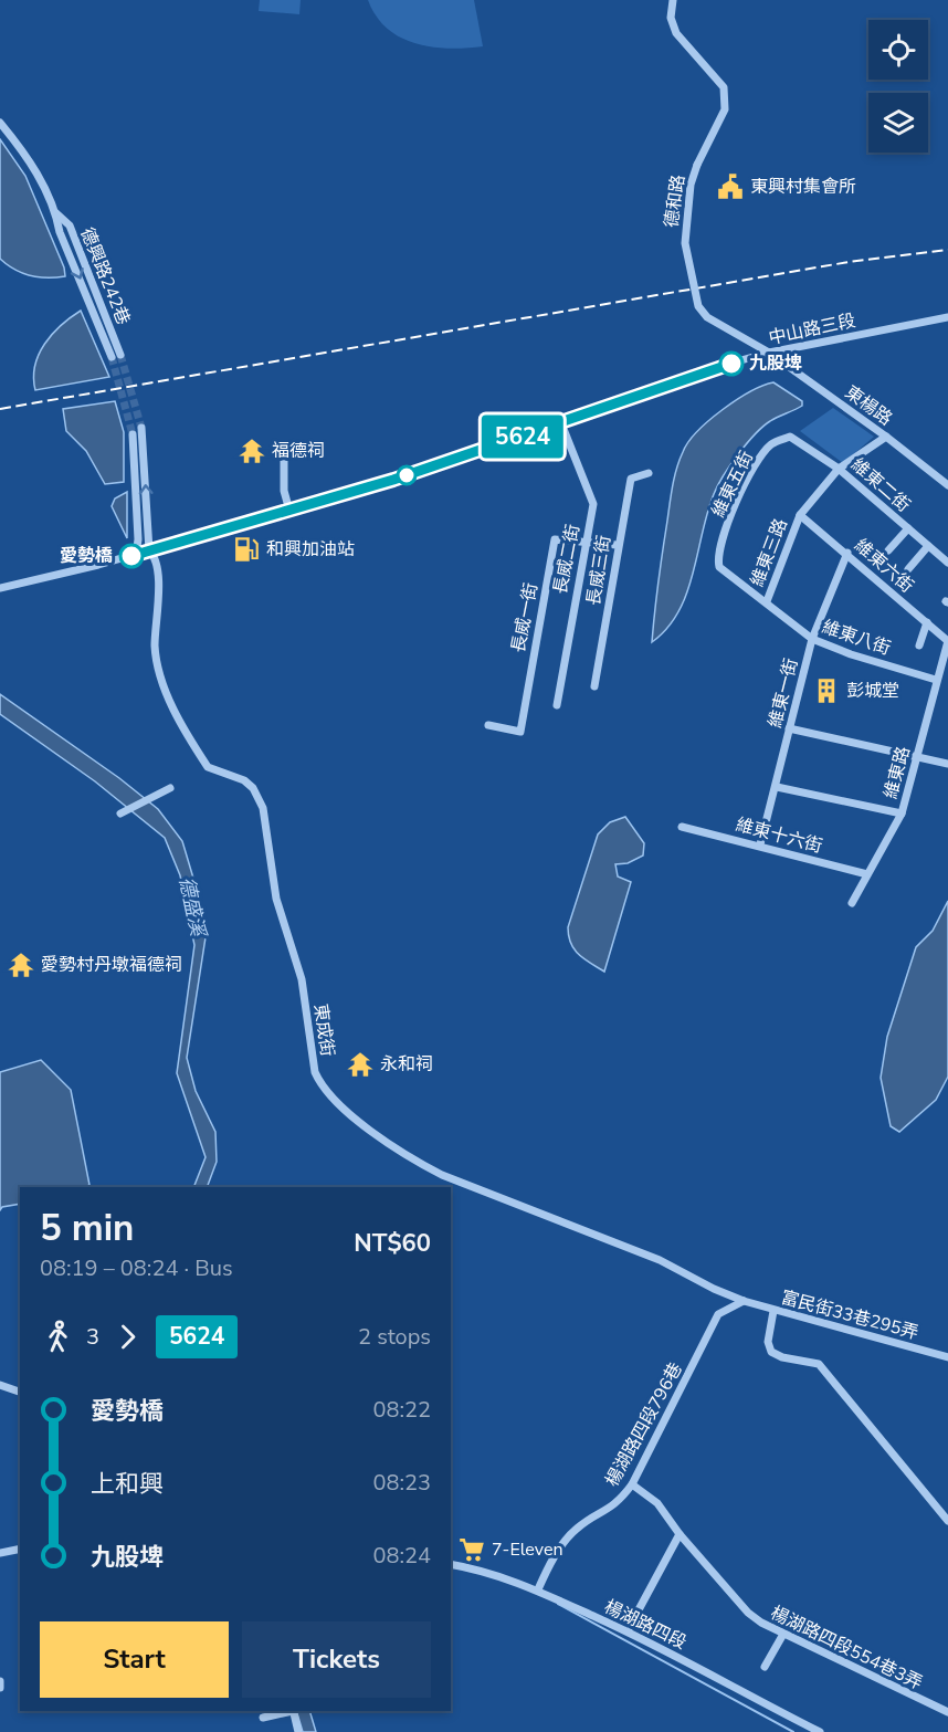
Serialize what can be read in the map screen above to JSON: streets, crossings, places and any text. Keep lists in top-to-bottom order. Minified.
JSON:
{"streets":{"street":["德和路","德興路242巷","中山路三段","東楊路","維東五街","維東二街","維東三路","長威二街","維東六街","長威三街","長威一街","維東八街","維東一街","維東路","維東十六街","東成街","富民街33巷295弄","楊湖路四段796巷","楊湖路四段","楊湖路四段554巷3弄"]},"crossings":[["德和路","中山路三段"],["德和路","東楊路"],["中山路三段","東楊路"],["中山路三段","長威二街"],["中山路三段","東成街"],["東楊路","維東三路"],["維東五街","維東二街"],["維東五街","維東八街"],["維東二街","維東三路"],["維東三路","維東六街"],["維東三路","維東八街"],["長威二街","長威一街"],["維東六街","維東一街"],["維東六街","維東路"],["長威三街","長威一街"],["維東八街","維東一街"],["維東八街","維東路"],["維東一街","維東十六街"],["維東路","維東十六街"],["東成街","富民街33巷295弄"],["東成街","楊湖路四段796巷"],["富民街33巷295弄","楊湖路四段796巷"],["楊湖路四段796巷","楊湖路四段"],["楊湖路四段796巷","楊湖路四段554巷3弄"]],"water":["德盛溪"],"places":{"public building":["東興村集會所"],"other":["九股埤","愛勢橋"],"temple":["福德祠","愛勢村丹墩福德祠","永和祠"],"fuel station":["和興加油站"],"building":["彭城堂"],"supermarket":["7-Eleven"]},"lines":["bus line 5624"],"page":{"on_map":"5624","heading":["5 min","08:19 – 08:24 · Bus","NT$60"],"legs":["3","5624","2 stops"],"list":[{"name":"愛勢橋","value":"08:22"},{"name":"上和興","value":"08:23"},{"name":"九股埤","value":"08:24"}],"buttons":["Start","Tickets"]}}
